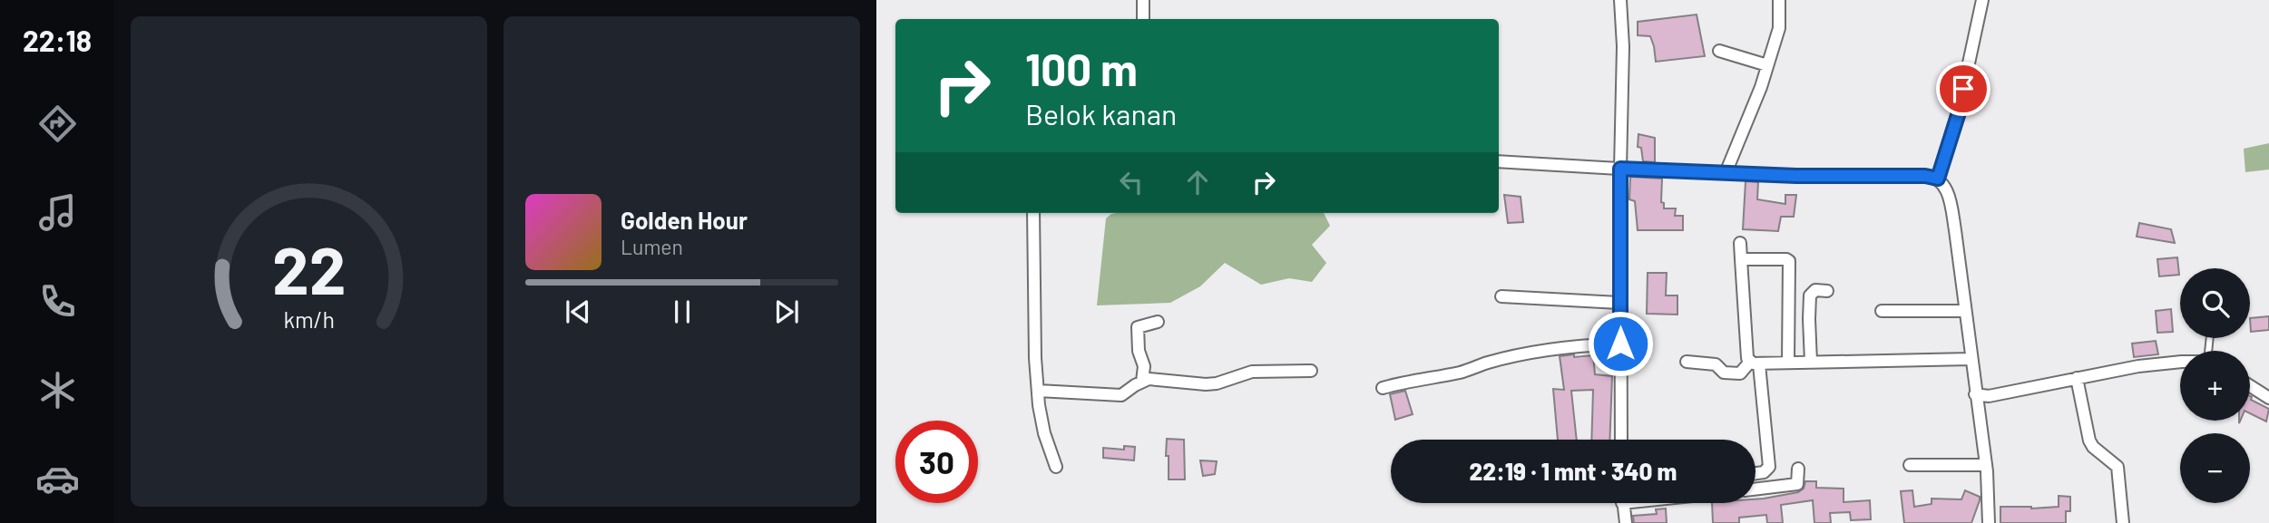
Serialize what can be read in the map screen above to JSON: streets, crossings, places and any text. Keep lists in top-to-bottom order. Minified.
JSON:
{"page":{"tabs":"22:18","turn":["100 m","Belok kanan"],"song":["Golden Hour","Lumen"],"map_buttons":["+","−"],"limit":"30","trip":"22:19 · 1 mnt · 340 m","gauge":["22","km/h"]}}
